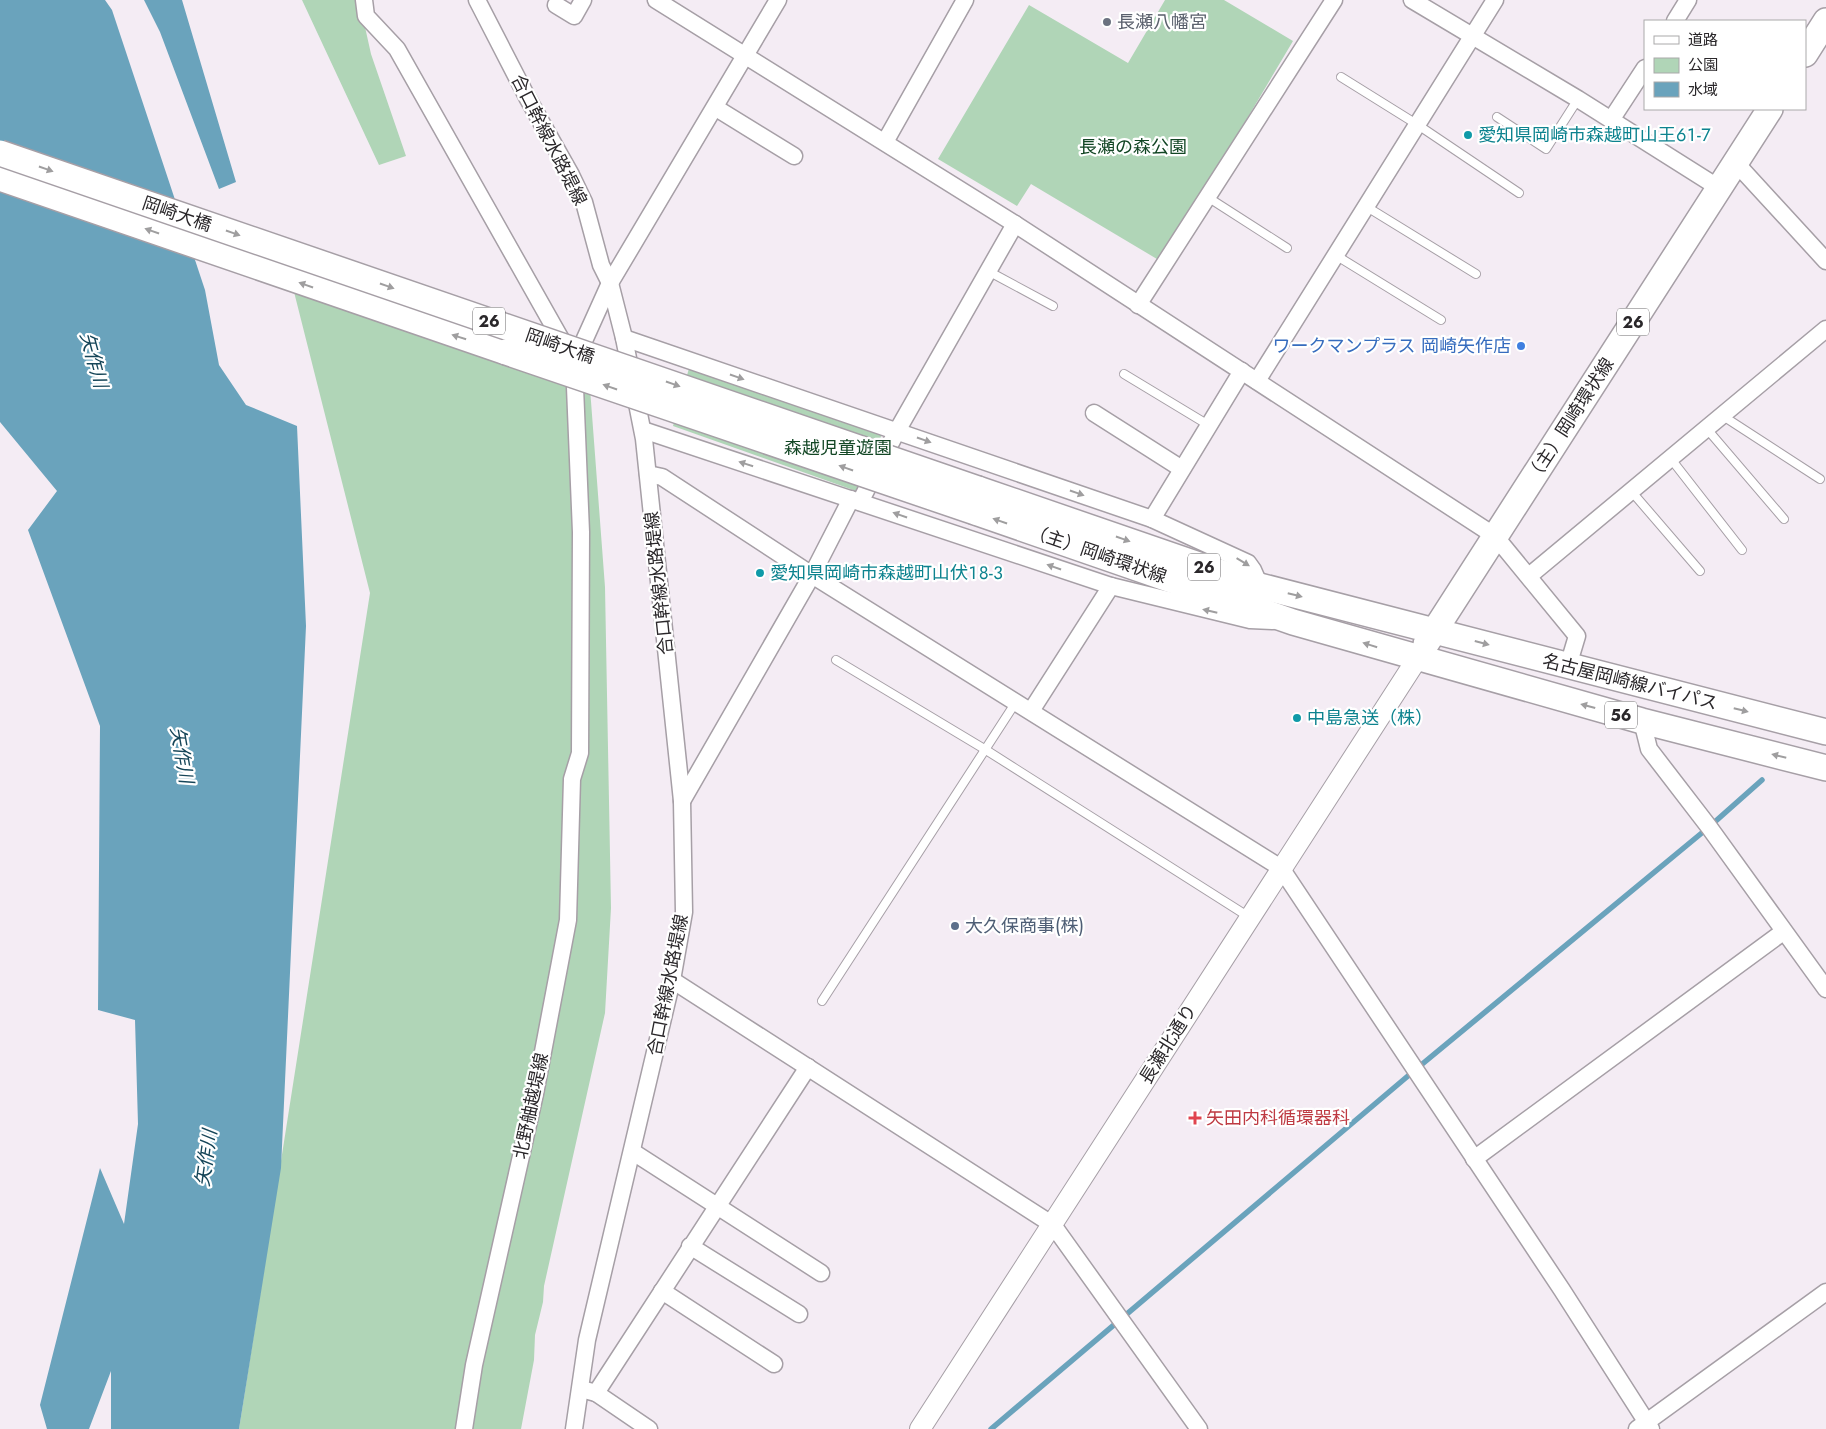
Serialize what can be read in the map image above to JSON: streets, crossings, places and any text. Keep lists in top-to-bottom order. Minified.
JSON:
{"streets":{"main road":["岡崎大橋","26","（主）岡崎環状線","名古屋岡崎線バイパス","56"],"street":["合口幹線水路堤線","長瀬北通り","北野舳越堤線"]},"crossings":[["岡崎大橋","（主）岡崎環状線"],["（主）岡崎環状線","名古屋岡崎線バイパス"],["（主）岡崎環状線","長瀬北通り"],["名古屋岡崎線バイパス","長瀬北通り"]],"water":["矢作川"],"parks":["長瀬の森公園","森越児童遊園"],"places":{"other":["長瀬八幡宮","愛知県岡崎市森越町山王６１‐７","ワークマンプラス 岡崎矢作店","愛知県岡崎市森越町山伏１８‐３","中島急送（株）","大久保商事(株)"],"health":["矢田内科循環器科"]},"legend":["道路","公園","水域"]}
